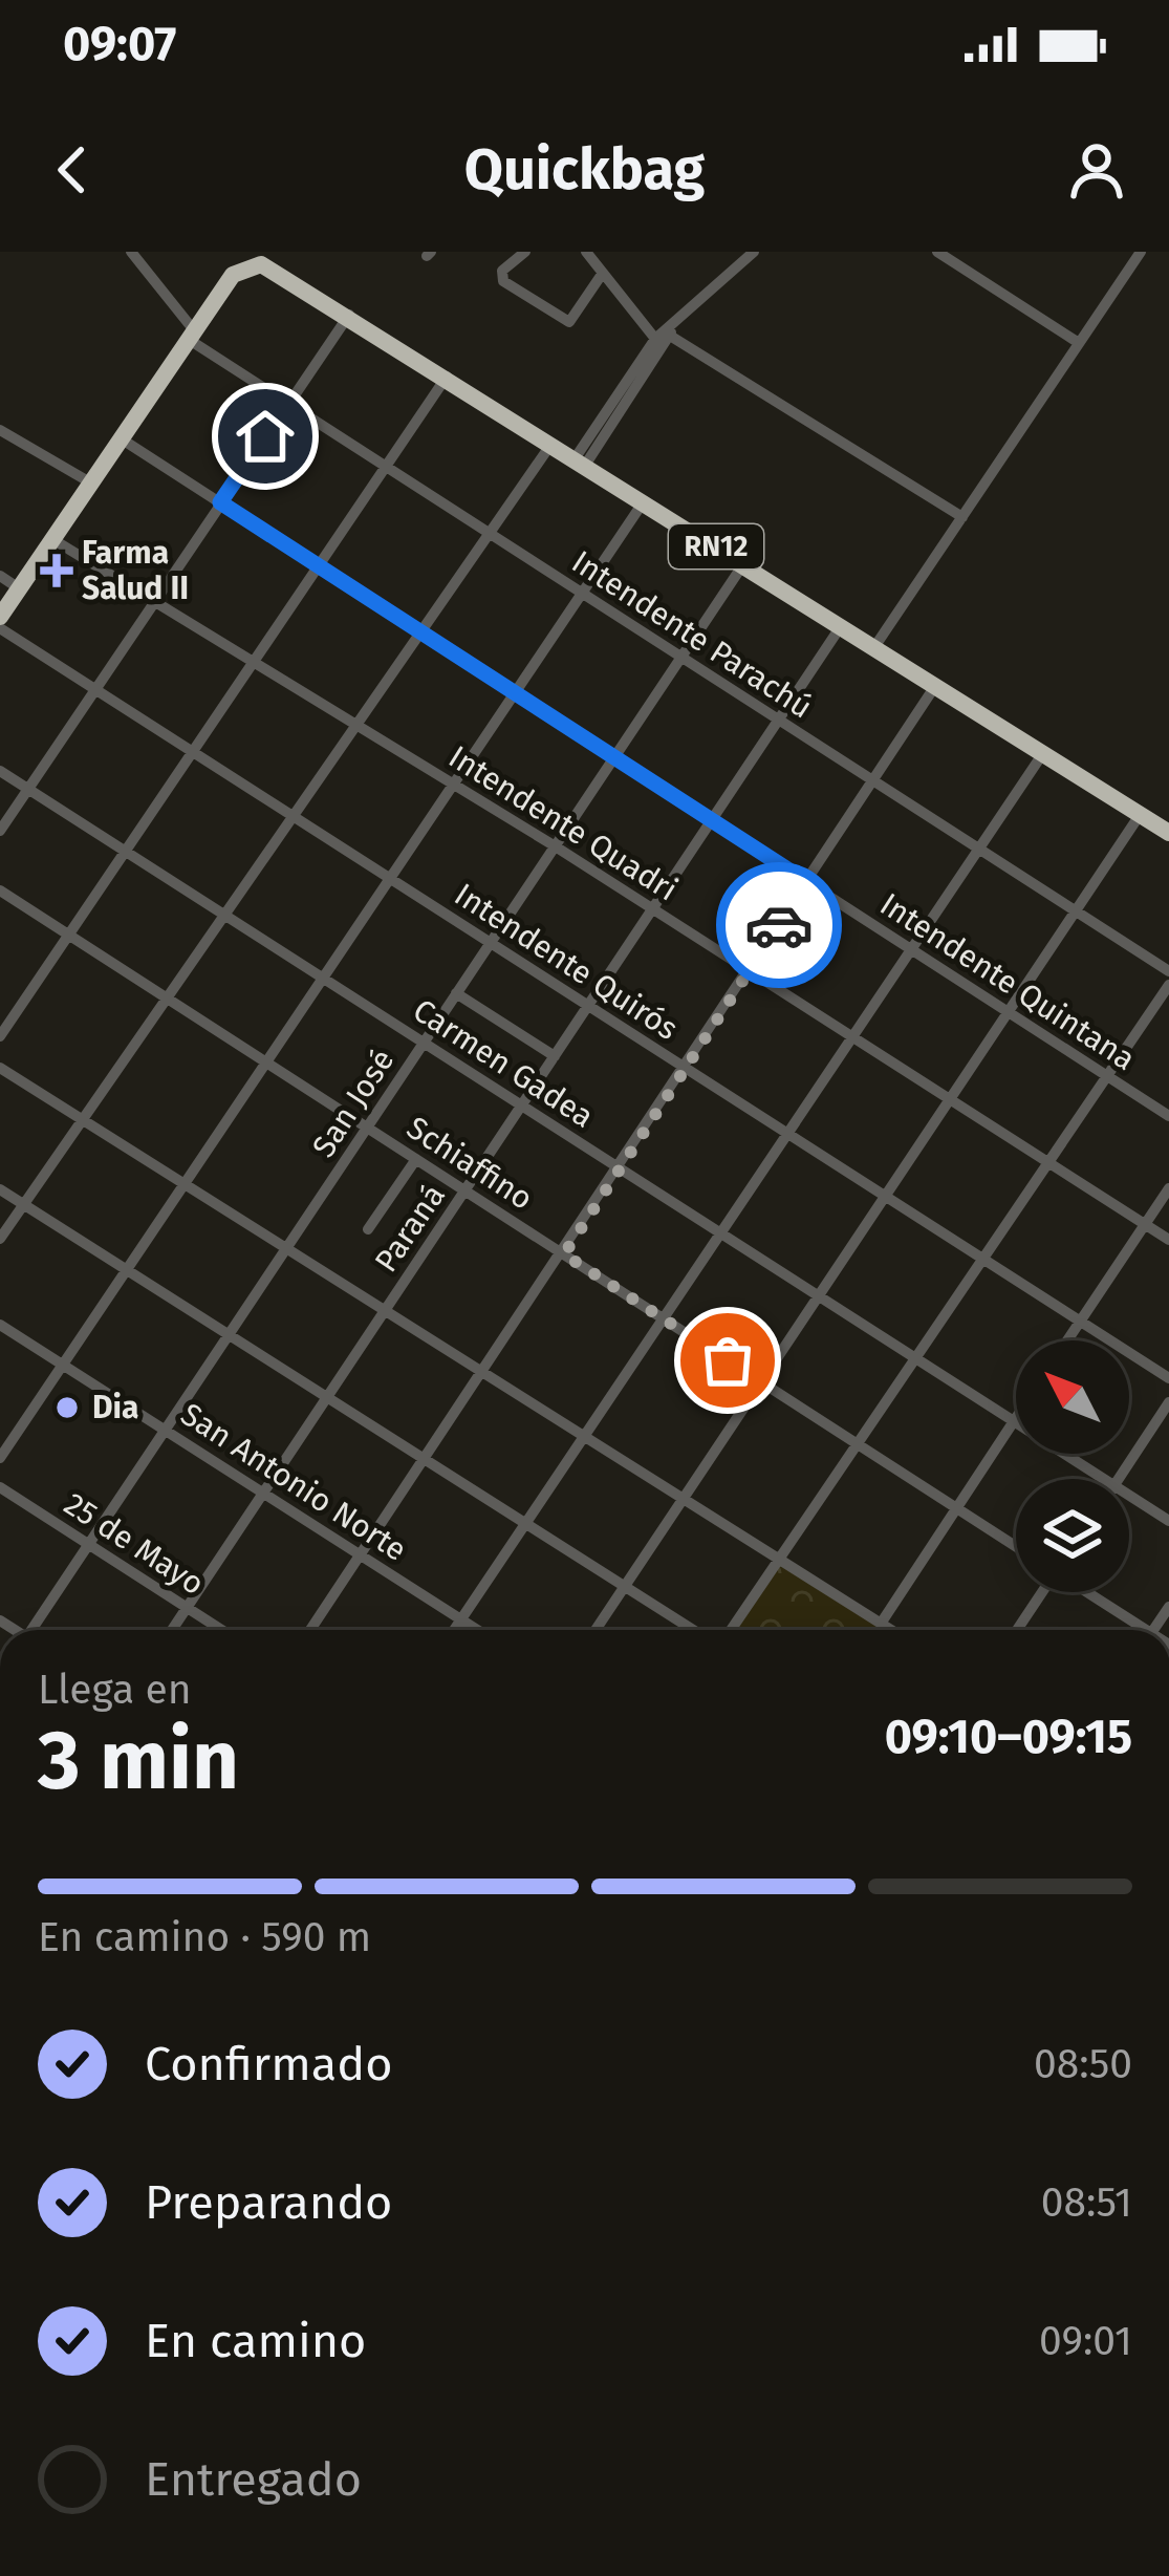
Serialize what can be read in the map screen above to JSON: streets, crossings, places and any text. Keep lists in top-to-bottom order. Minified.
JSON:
{"streets":{"highway":["RN12"],"street":["Intendente Parachú","Intendente Quadri","Intendente Quirós","Intendente Quintana","Carmen Gadea","San José","Schiaffino","Paraná","San Antonio Norte","25 de Mayo"]},"crossings":[["RN12","Intendente Parachú"],["RN12","Intendente Quadri"],["RN12","Intendente Quintana"],["RN12","San José"],["RN12","Paraná"],["Intendente Parachú","San José"],["Intendente Parachú","Paraná"],["Intendente Quadri","San José"],["Intendente Quadri","Paraná"],["Intendente Quirós","San José"],["Intendente Quirós","Paraná"],["Intendente Quintana","San José"],["Intendente Quintana","Paraná"],["Carmen Gadea","San José"],["Carmen Gadea","Paraná"],["San José","Schiaffino"],["San José","San Antonio Norte"],["San José","25 de Mayo"],["Schiaffino","Paraná"],["Paraná","San Antonio Norte"],["Paraná","25 de Mayo"]],"places":{"health":["Farma Salud II"],"other":["Dia"]},"north":"top left","page":{"status":"09:07","header":"Quickbag","heading":["3 min","Llega en","09:10–09:15"],"bar":"En camino · 590 m","list":[["Confirmado","08:50"],["Preparando","08:51"],["En camino","09:01"],"Entregado"]}}
